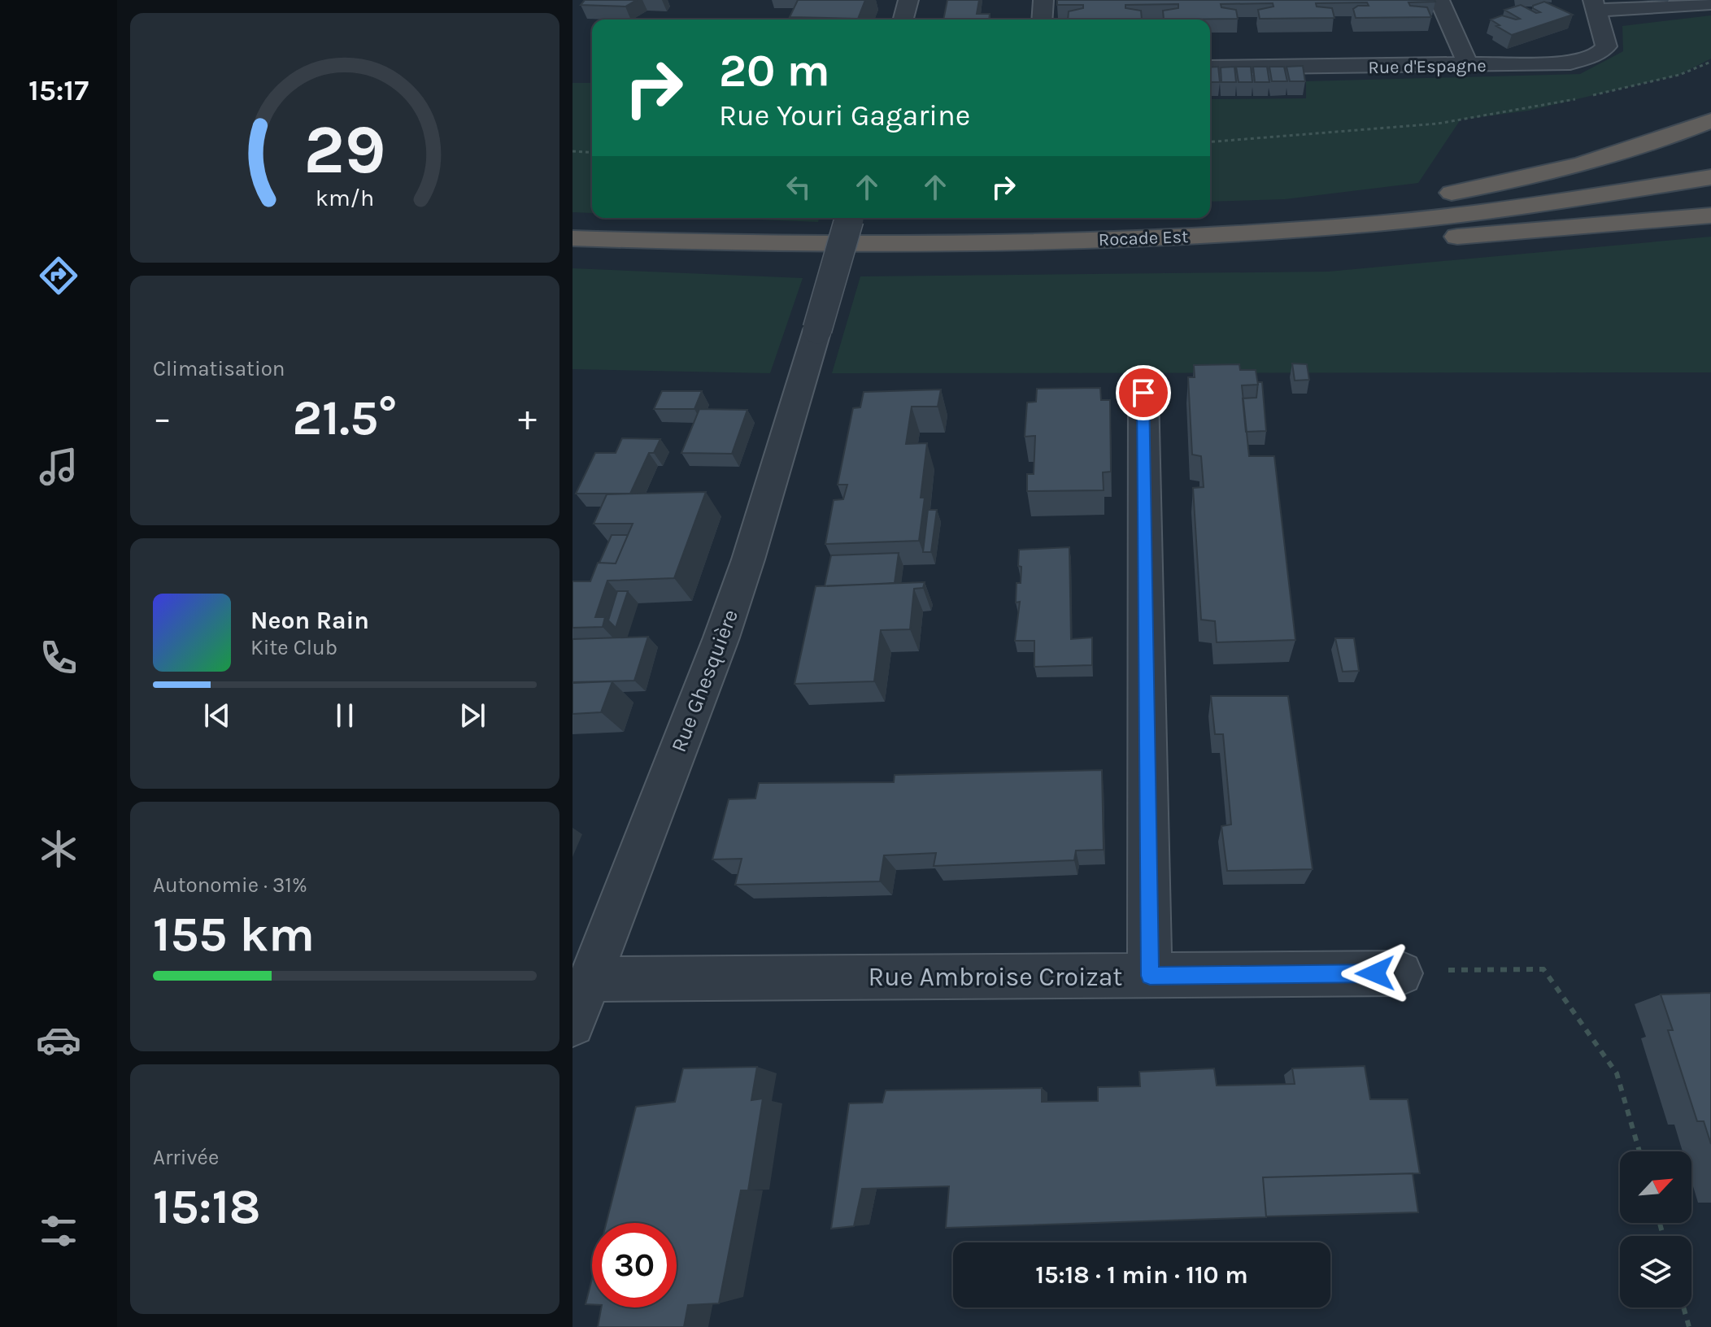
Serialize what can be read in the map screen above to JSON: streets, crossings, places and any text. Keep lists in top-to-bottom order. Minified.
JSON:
{"streets":{"highway":["Rocade Est"],"street":["Rue d'Espagne","Rue Ghesquière","Rue Ambroise Croizat"]},"crossings":[["Rue Ghesquière","Rue Ambroise Croizat"]],"north":"top right","page":{"tabs":"15:17","turn":["20 m","Rue Youri Gagarine"],"tile":["Climatisation",["Autonomie · 31%","155 km"],["Arrivée","15:18"]],"heat":["−","21.5°","+"],"song":["Neon Rain","Kite Club"],"limit":"30","trip":"15:18 · 1 min · 110 m","gauge":["29","km/h"]}}
